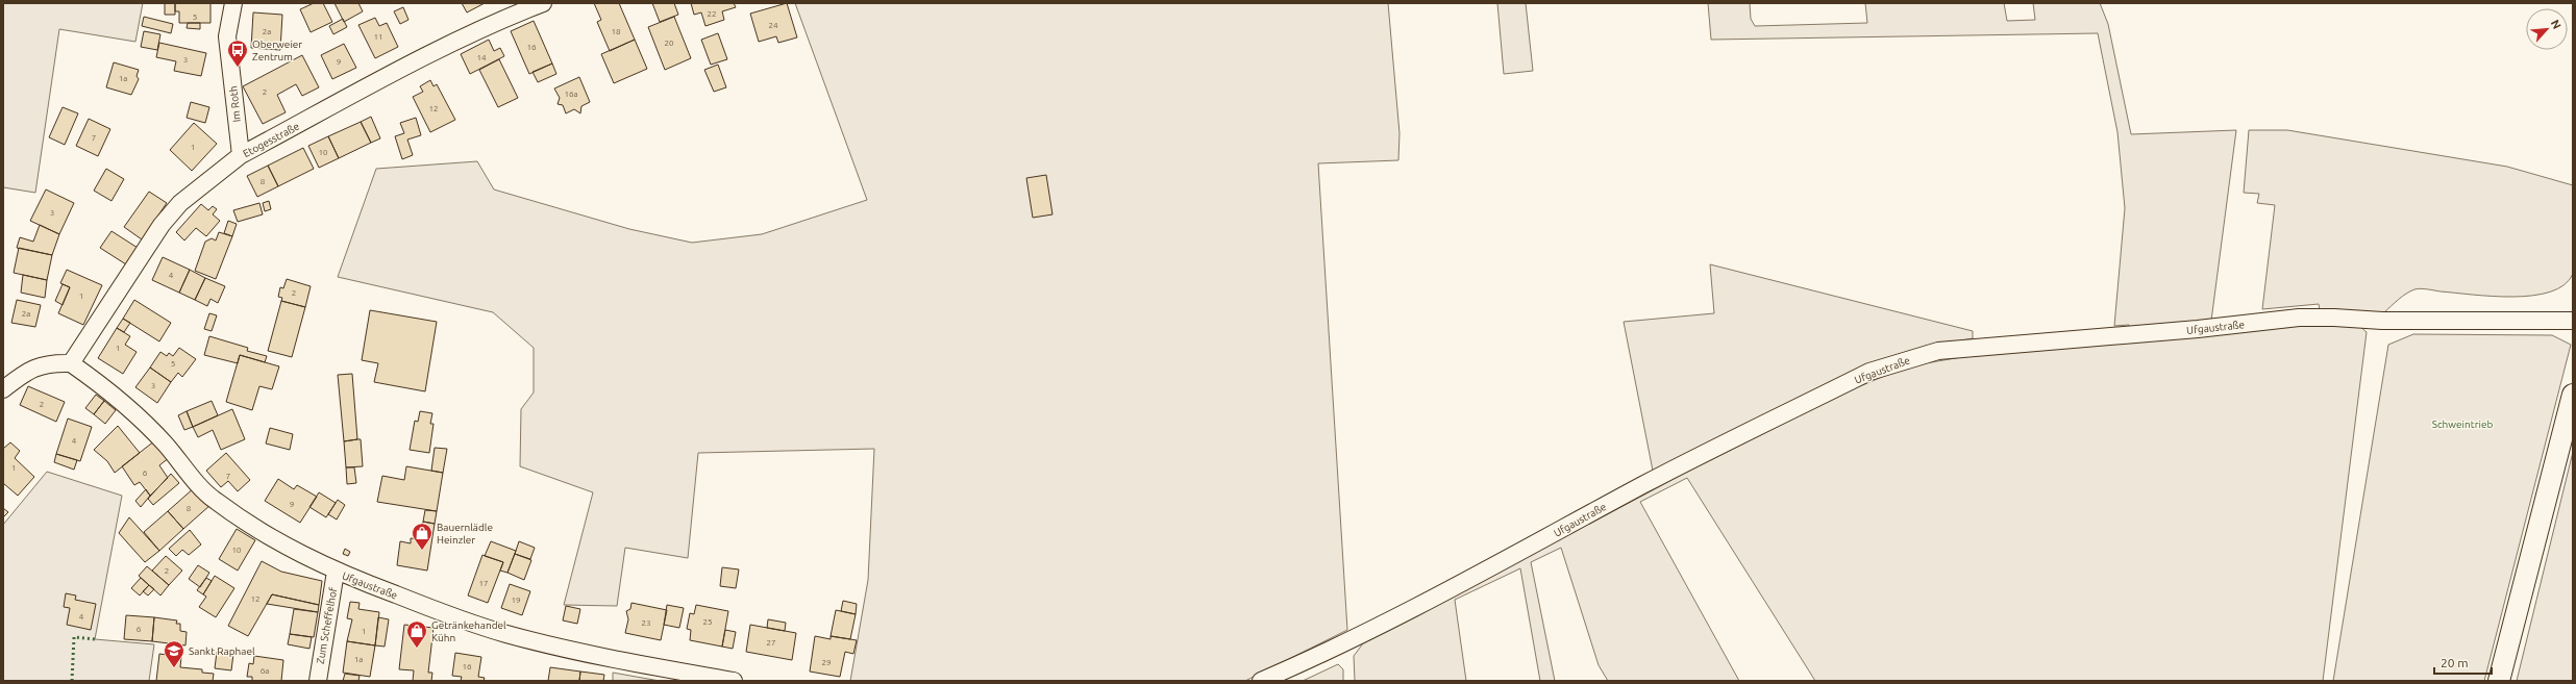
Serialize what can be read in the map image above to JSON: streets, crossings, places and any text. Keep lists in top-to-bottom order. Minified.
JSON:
{"streets":{"street":["Im Roth","Etogesstraße","Ufgaustraße","Zum Scheffelhof"]},"crossings":[["Im Roth","Etogesstraße"],["Etogesstraße","Ufgaustraße"],["Ufgaustraße","Zum Scheffelhof"]],"parks":["Schweintrieb"],"places":{"bus stop":["Oberweier Zentrum"],"shop":["Bauernlädle Heinzler","Getränkehandel Kühn"],"school or university":["Sankt Raphael"]},"house_numbers":["22","5","24","2a","18","11","20","16","14","3","9","1a","2","16a","12","7","1","10","8","3","4","2","1","2a","1","5","3","2","4","1","6","7","9","8","10","2","17","12","19","4","25","23","6","1","27","1a","29","16","6a"],"scale_bar":"20 m","north":"top right"}
